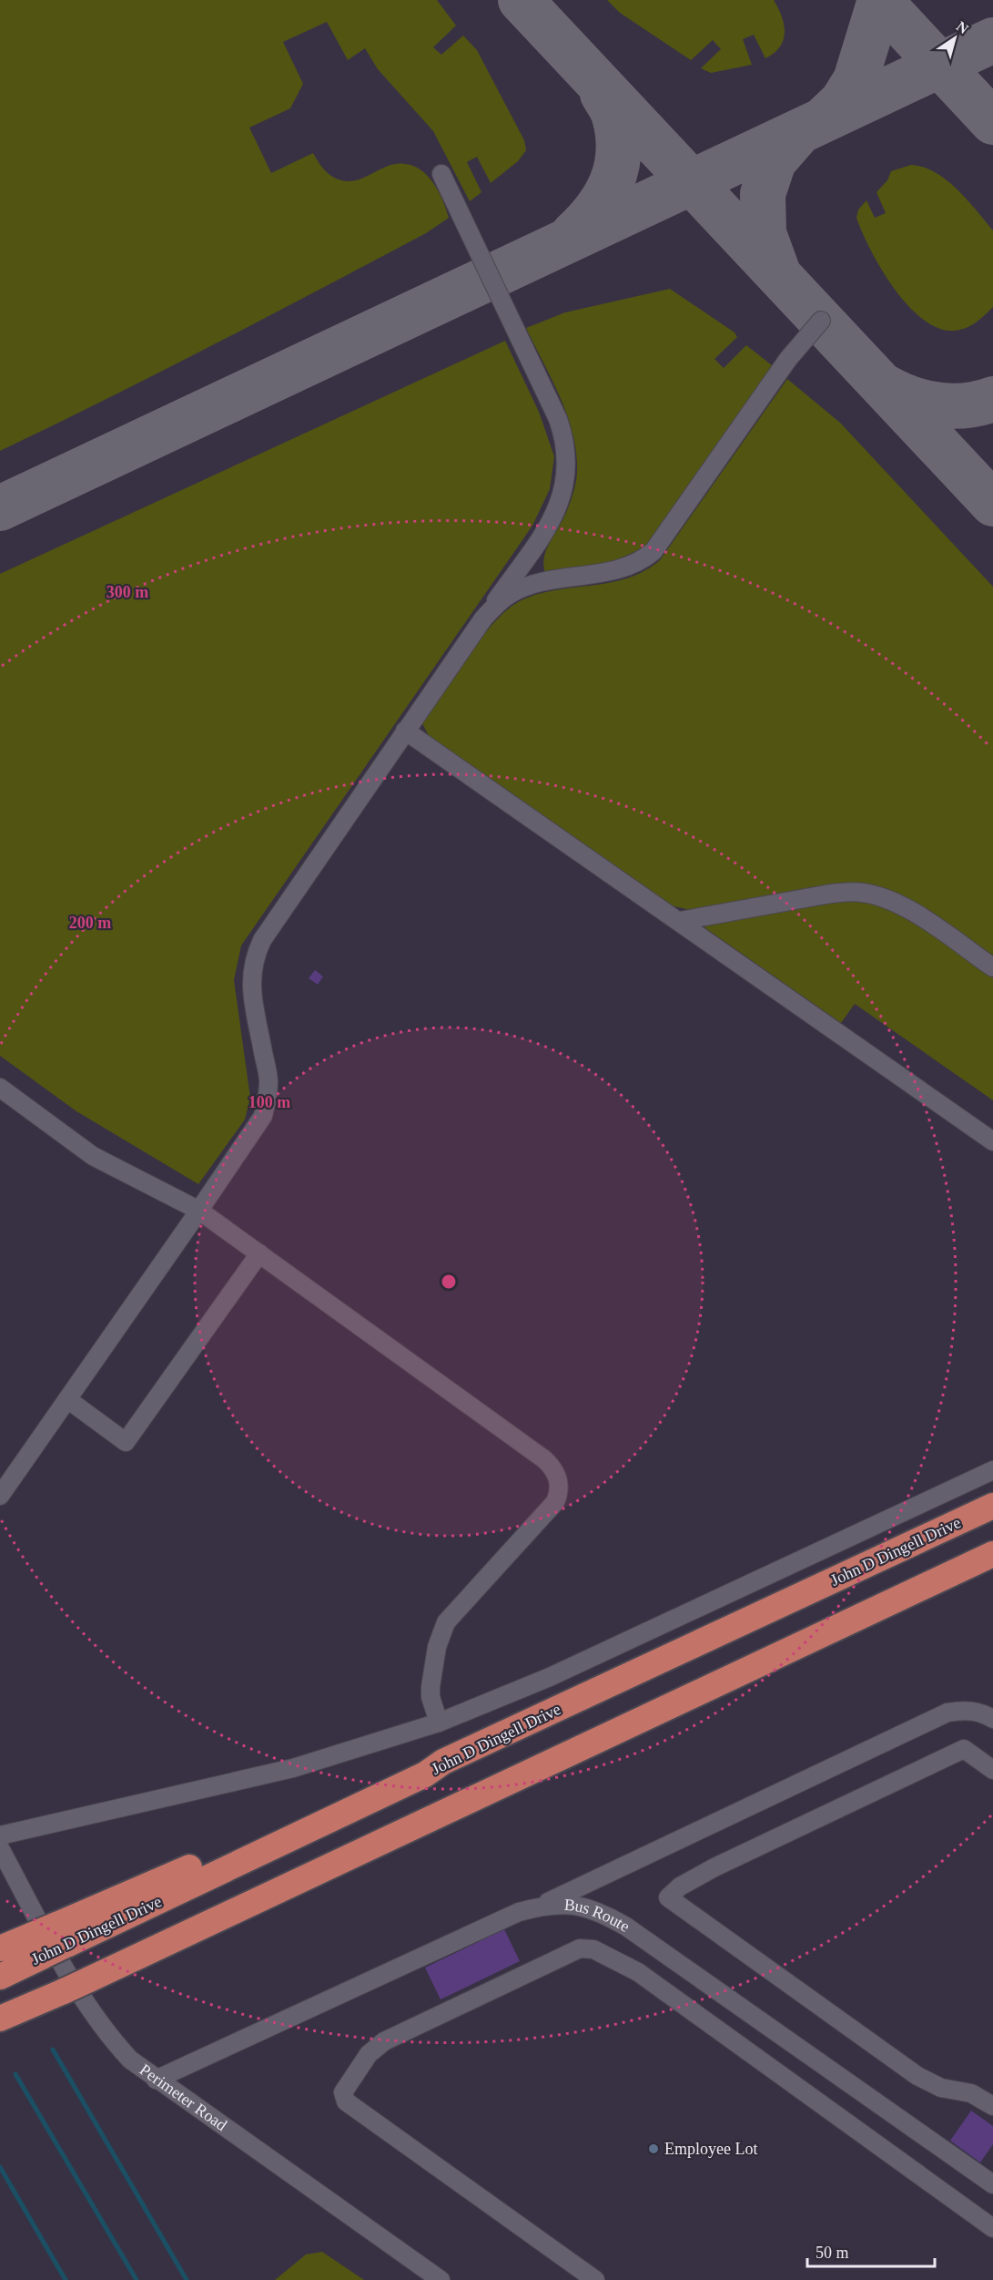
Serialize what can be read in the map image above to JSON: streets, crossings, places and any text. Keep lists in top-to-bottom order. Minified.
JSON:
{"streets":{"highway":["John D Dingell Drive"],"lane":["Bus Route","Perimeter Road"]},"crossings":[["Bus Route","Perimeter Road"]],"places":["Employee Lot"],"scale_bar":"50 m","north":"top right","rings":["300 m","200 m","100 m"]}
